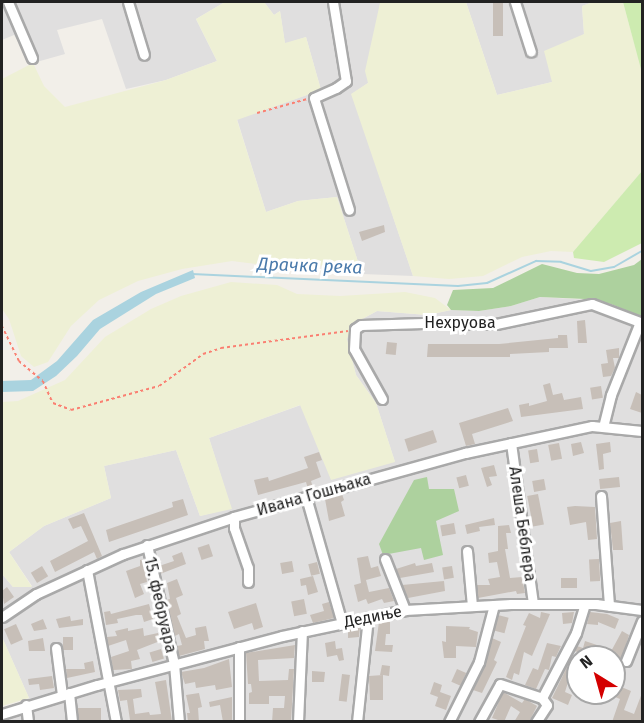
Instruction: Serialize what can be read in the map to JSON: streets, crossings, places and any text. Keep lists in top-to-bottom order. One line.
{"streets":{"street":["Нехруова","Ивана Гошњака","Алеша Беблера","15. фебруара","Дедиње"]},"crossings":[["Нехруова","Ивана Гошњака"],["Ивана Гошњака","Алеша Беблера"],["Ивана Гошњака","15. фебруара"],["Алеша Беблера","Дедиње"],["15. фебруара","Дедиње"]],"water":["Драчка река"],"north":"top left"}
